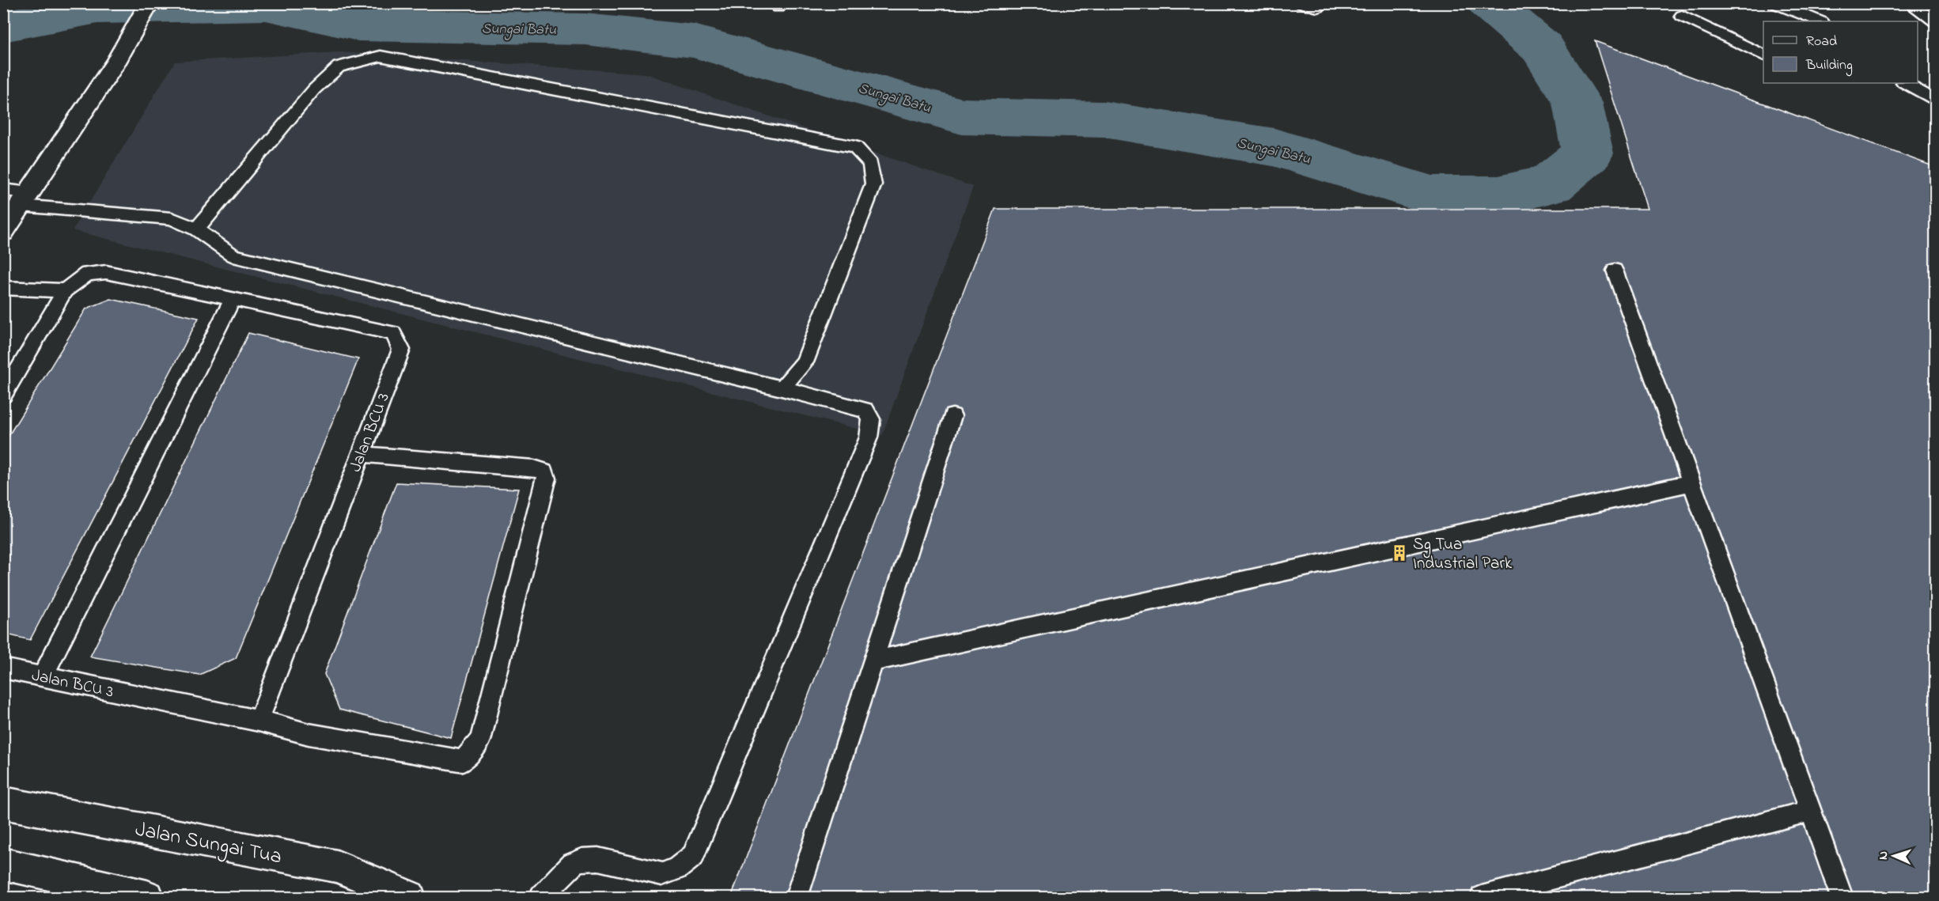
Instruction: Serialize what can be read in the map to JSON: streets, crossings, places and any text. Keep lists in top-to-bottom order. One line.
{"streets":{"main road":["Jalan Sungai Tua"],"lane":["Jalan BCU 3"]},"water":["Sungai Batu"],"places":{"building":["Sg Tua Industrial Park"]},"legend":["Road","Building"],"north":"left"}
